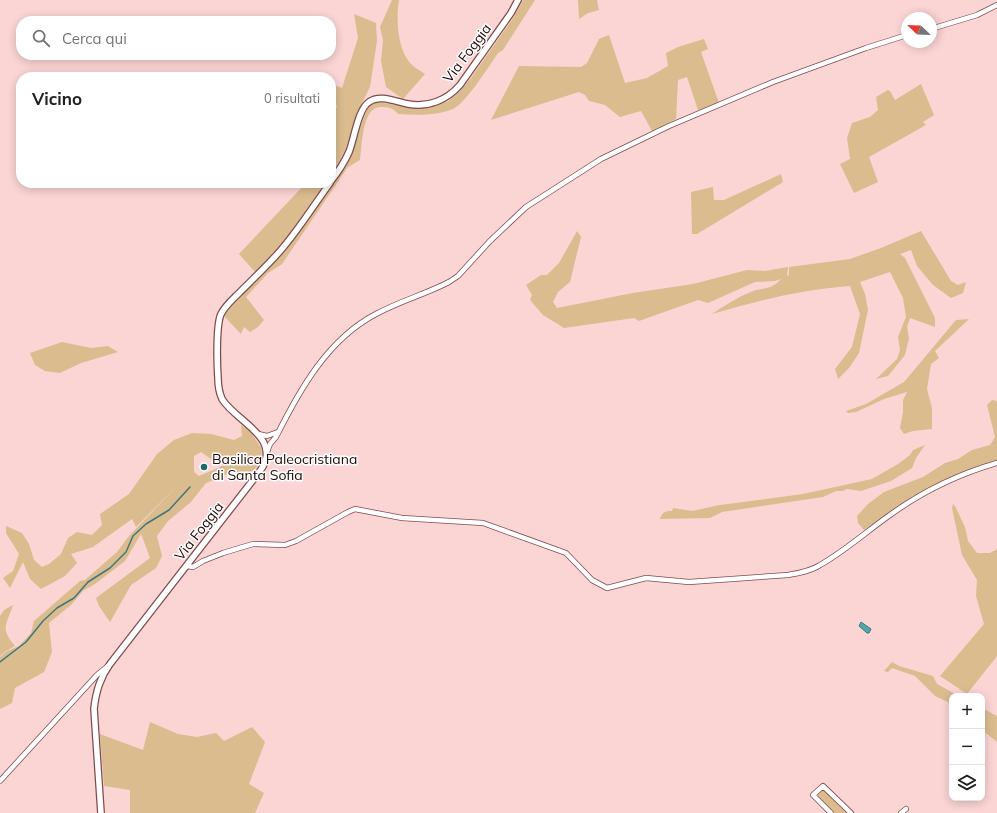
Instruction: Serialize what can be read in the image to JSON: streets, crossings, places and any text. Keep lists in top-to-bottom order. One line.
{"streets":{"main road":["Via Foggia"]},"places":["Basilica Paleocristiana di Santa Sofia"],"north":"top left","page":{"search":"Cerca qui","heading":["Vicino","0 risultati"],"map_buttons":["+","−"]}}
